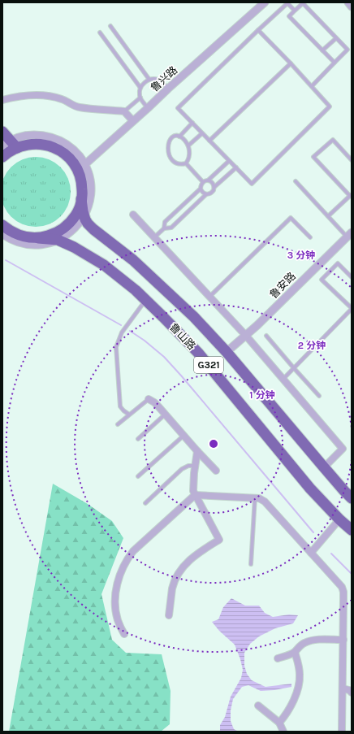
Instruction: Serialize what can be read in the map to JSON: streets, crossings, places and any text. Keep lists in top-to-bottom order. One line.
{"streets":{"highway":["鲁山路","G321"],"street":["鲁兴路","鲁安路"]},"crossings":[["鲁安路","鲁山路"]],"rings":["3 分钟","2 分钟","1 分钟"]}
